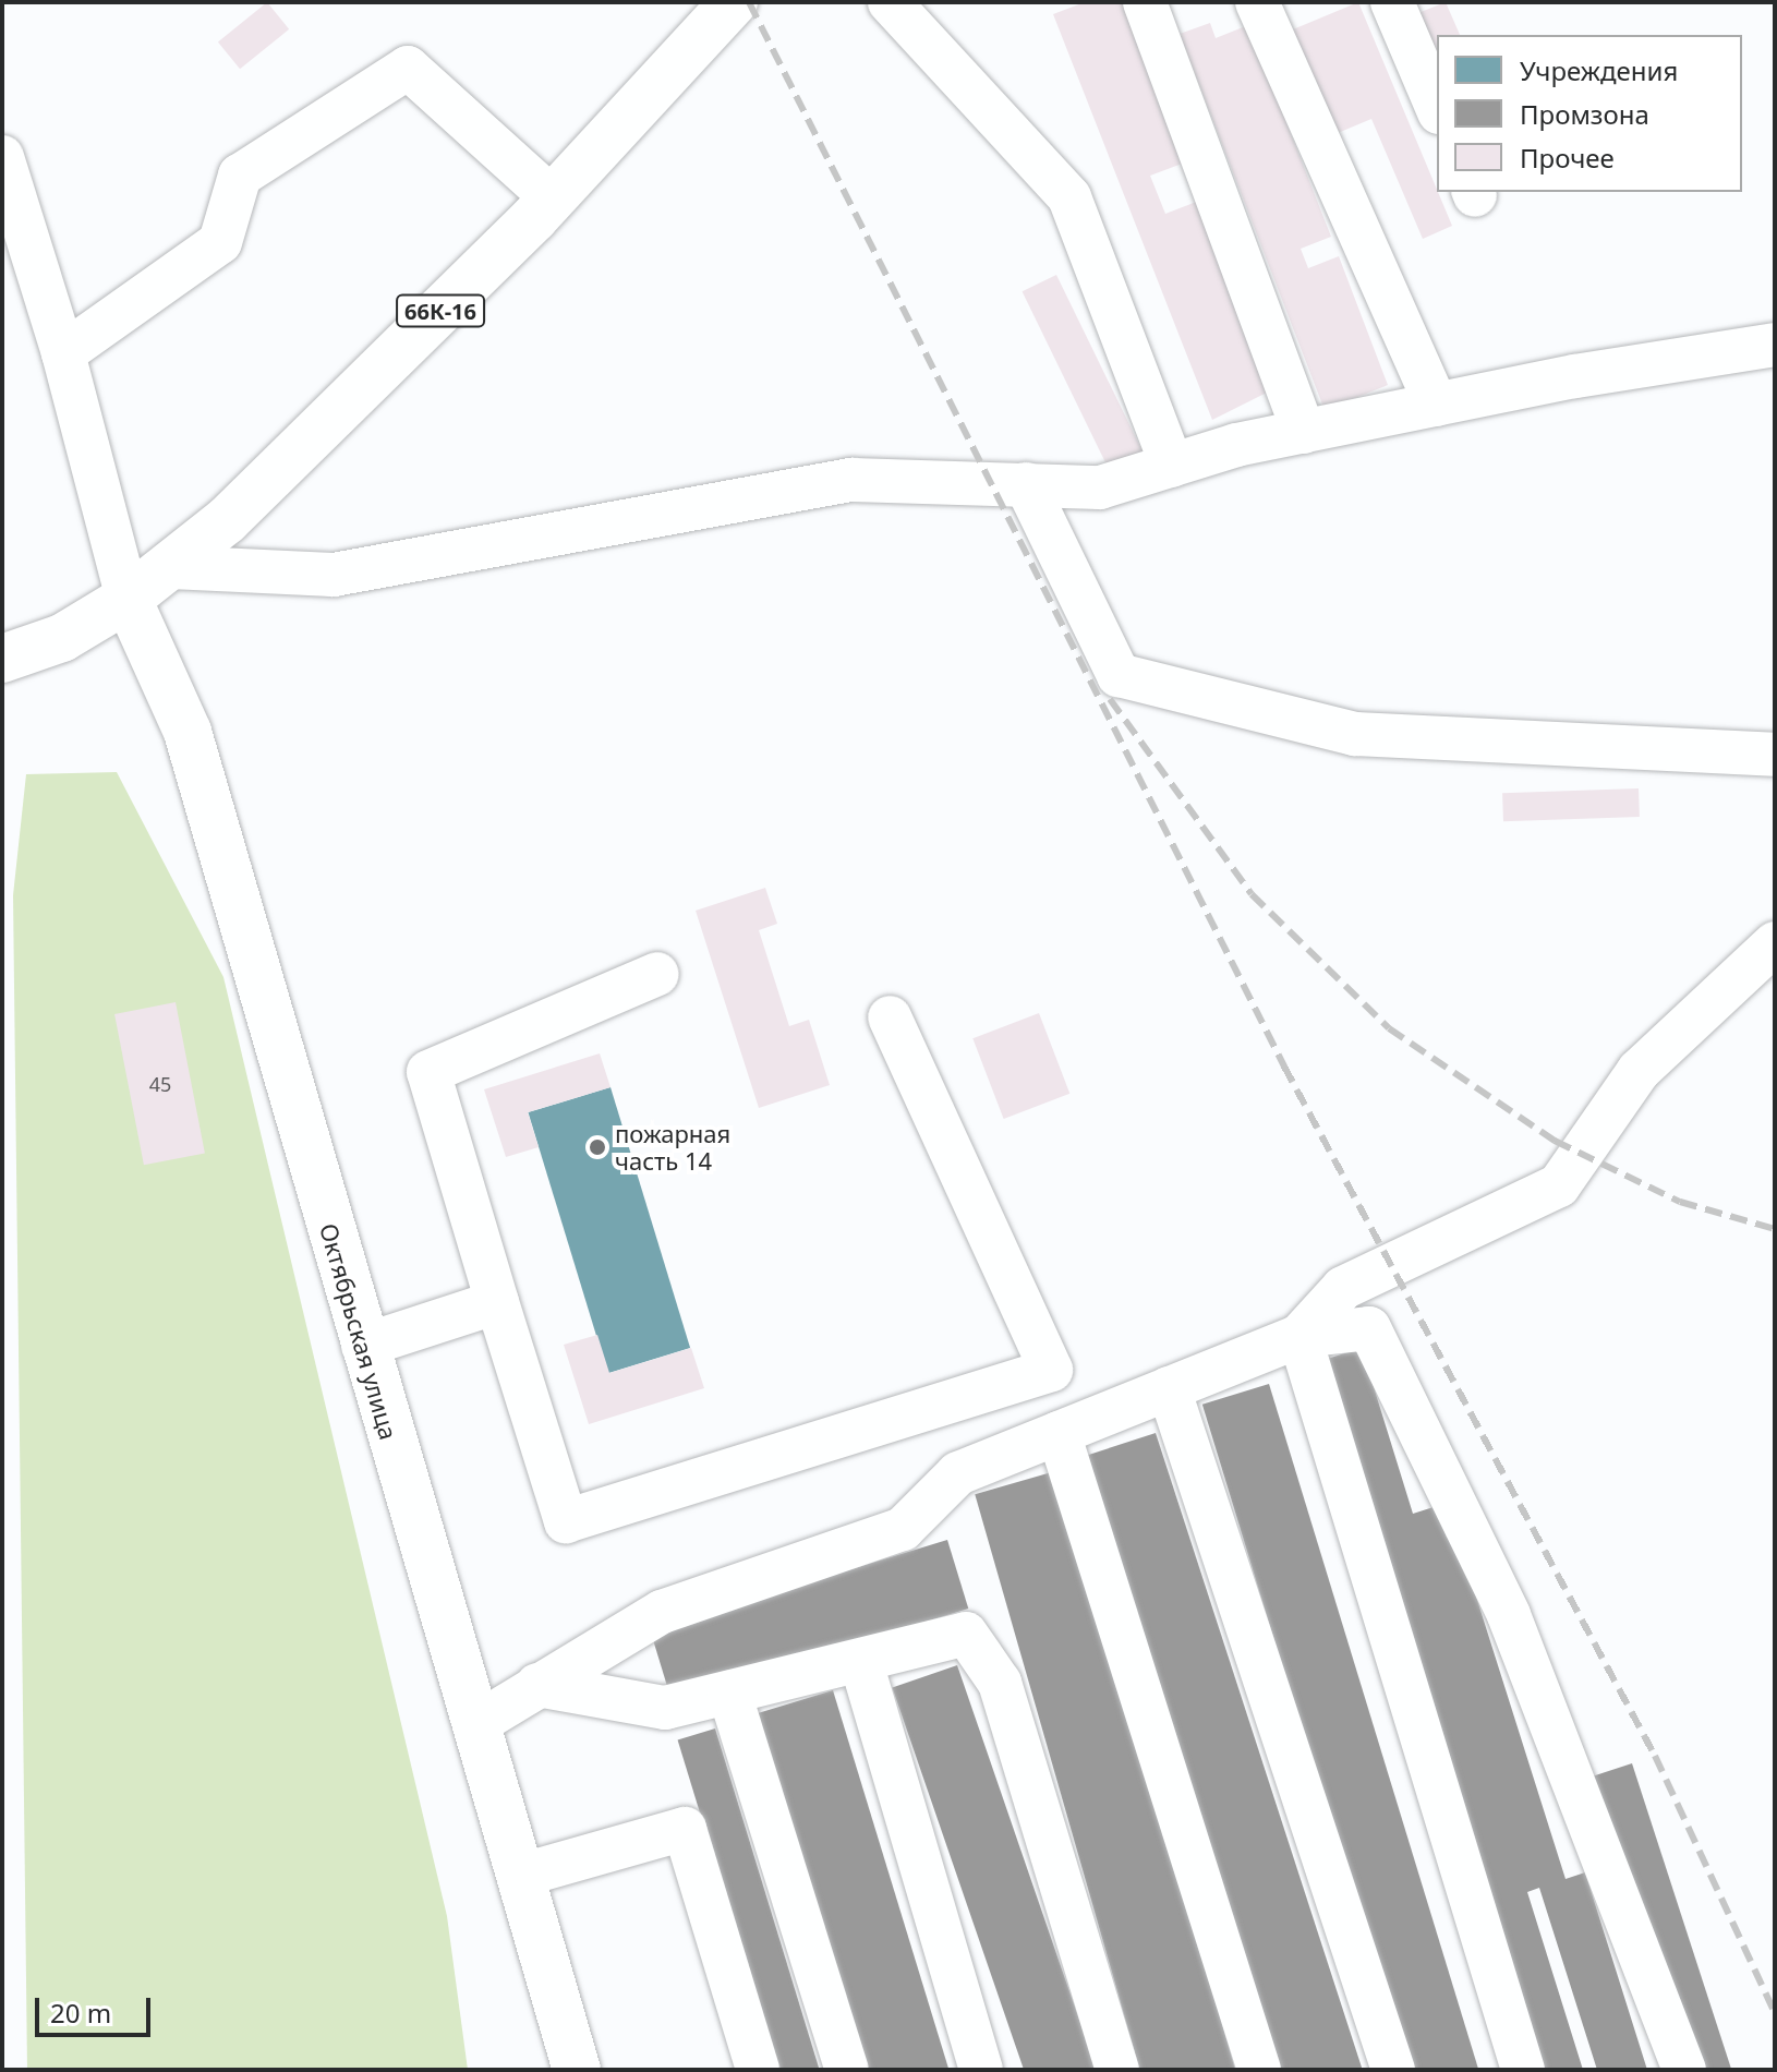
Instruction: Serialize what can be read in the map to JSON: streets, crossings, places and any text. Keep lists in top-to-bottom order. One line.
{"streets":{"main road":["66К-16","Октябрьская улица"]},"crossings":[["66К-16","Октябрьская улица"]],"places":["пожарная часть 14"],"house_numbers":["45"],"legend":["Учреждения","Промзона","Прочее"],"scale_bar":"20 m"}
